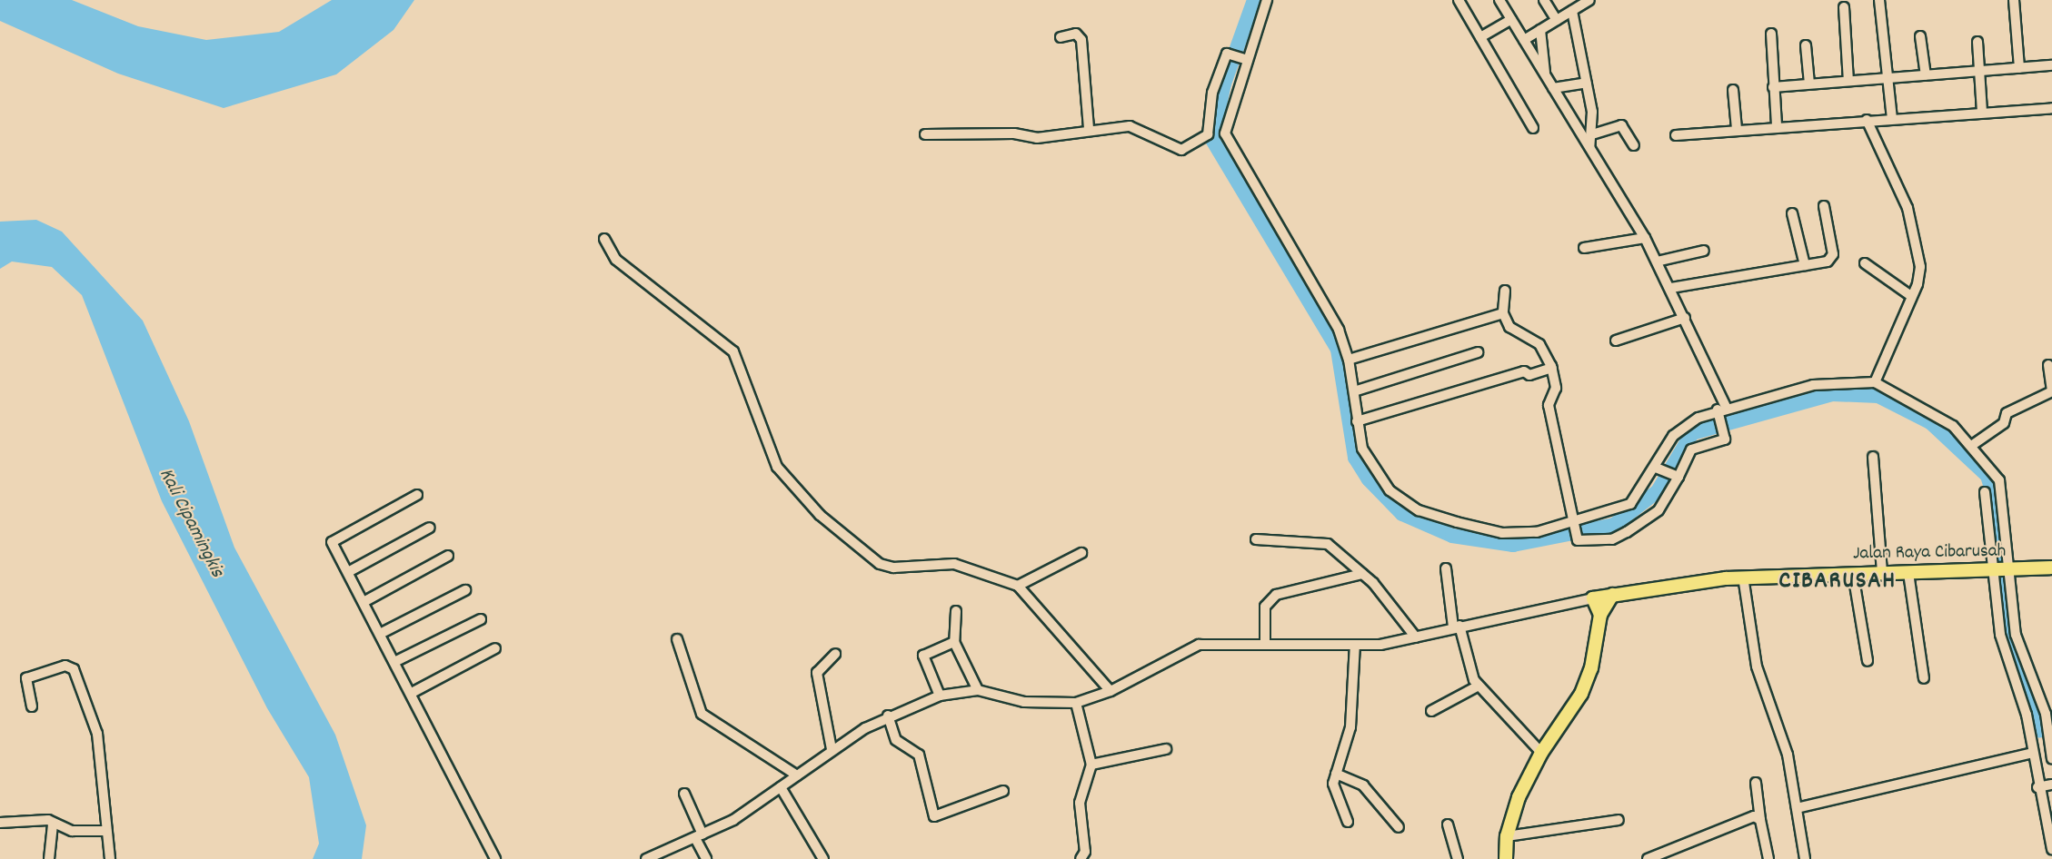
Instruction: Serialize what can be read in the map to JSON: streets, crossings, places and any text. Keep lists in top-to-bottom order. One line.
{"streets":{"main road":["Jalan Raya Cibarusah"]},"districts":["CIBARUSAH"],"water":["Kali Cipamingkis"]}
